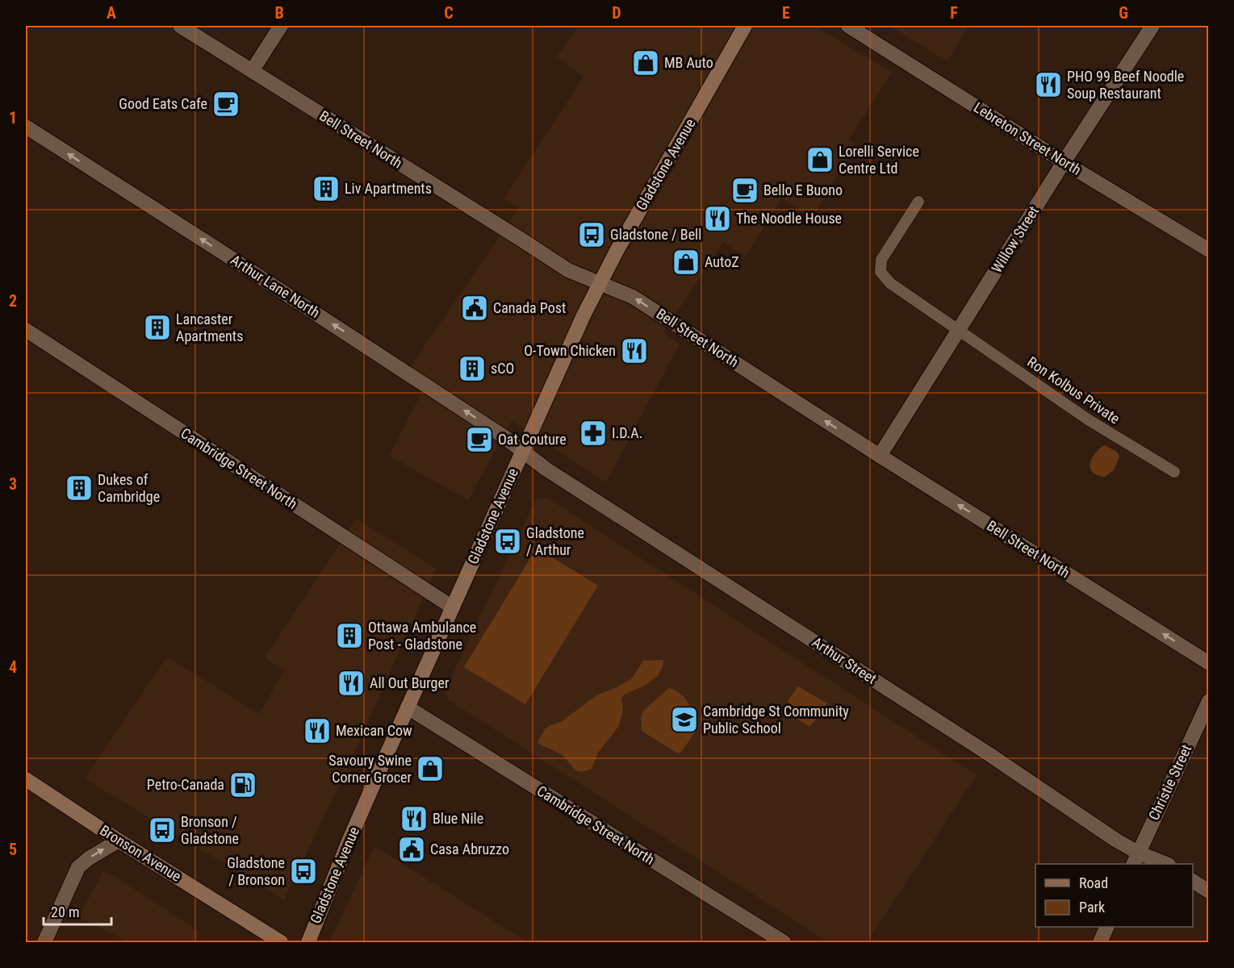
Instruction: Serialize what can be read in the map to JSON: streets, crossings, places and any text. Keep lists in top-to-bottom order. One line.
{"streets":{"main road":["Gladstone Avenue","Bronson Avenue"],"street":["Lebreton Street North","Bell Street North","Willow Street","Arthur Lane North","Cambridge Street North","Arthur Street","Christie Street"],"lane":["Ron Kolbus Private"]},"crossings":[["Lebreton Street North","Willow Street"],["Bell Street North","Gladstone Avenue"],["Bell Street North","Willow Street"],["Gladstone Avenue","Arthur Lane North"],["Gladstone Avenue","Cambridge Street North"],["Gladstone Avenue","Arthur Street"],["Willow Street","Ron Kolbus Private"],["Arthur Lane North","Arthur Street"],["Arthur Street","Christie Street"]],"one_way":["Bell Street North","Arthur Lane North"],"places":{"shop":["MB Auto","Lorelli Service Centre Ltd","AutoZ","Savoury Swine Corner Grocer"],"restaurant":["PHO 99 Beef Noodle Soup Restaurant","The Noodle House","O-Town Chicken","All Out Burger","Mexican Cow","Blue Nile"],"cafe":["Good Eats Cafe","Bello E Buono","Oat Couture"],"building":["Liv Apartments","Lancaster Apartments","sCO","Dukes of Cambridge","Ottawa Ambulance Post - Gladstone"],"bus stop":["Gladstone / Bell","Gladstone / Arthur","Bronson / Gladstone","Gladstone / Bronson"],"public building":["Canada Post","Casa Abruzzo"],"pharmacy":["I.D.A."],"school or university":["Cambridge St Community Public School"],"fuel station":["Petro-Canada"]},"legend":["Road","Park"],"scale_bar":"20 m","grid":{"columns":["A","B","C","D","E","F","G"],"rows":["1","2","3","4","5"]}}
